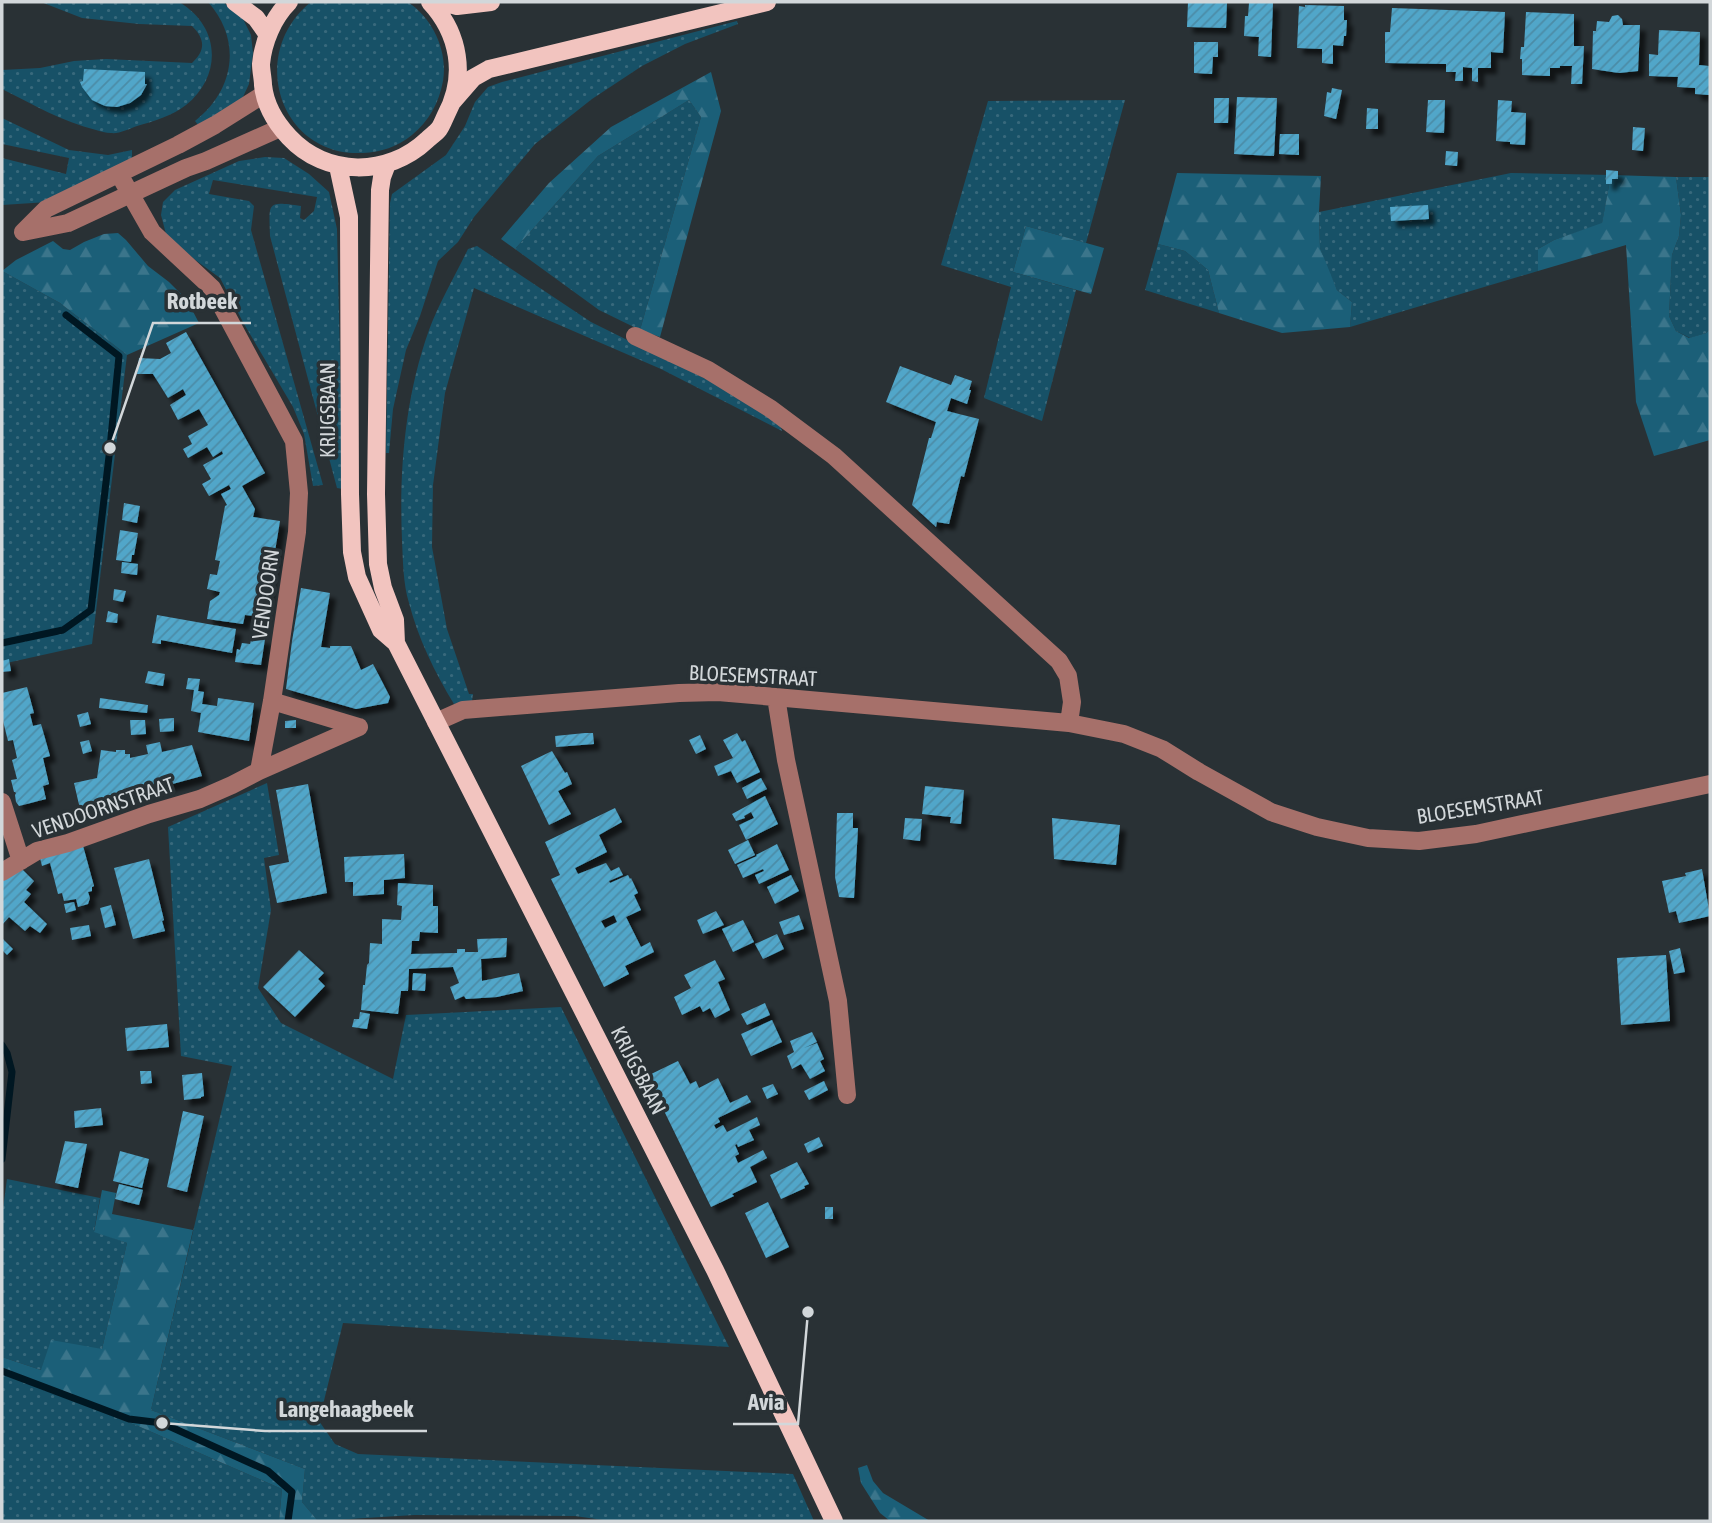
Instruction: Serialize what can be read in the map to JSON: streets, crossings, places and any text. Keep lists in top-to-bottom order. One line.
{"streets":{"main road":["KRIJGSBAAN"],"street":["VENDOORN","BLOESEMSTRAAT","VENDOORNSTRAAT"]},"crossings":[["KRIJGSBAAN","VENDOORN"],["KRIJGSBAAN","BLOESEMSTRAAT"],["VENDOORN","VENDOORNSTRAAT"]],"places":["Rotbeek","Avia","Langehaagbeek"]}
